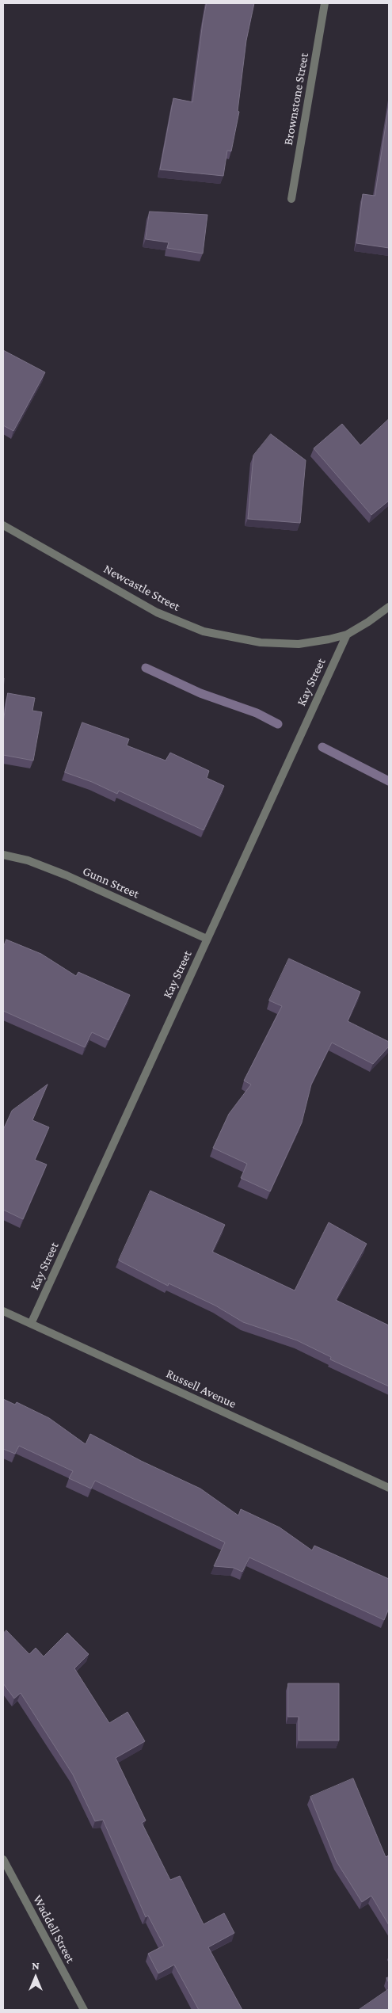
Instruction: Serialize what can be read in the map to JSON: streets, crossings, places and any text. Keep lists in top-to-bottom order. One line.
{"streets":{"street":["Brownstone Street","Newcastle Street","Kay Street","Gunn Street","Russell Avenue","Waddell Street"]},"crossings":[["Newcastle Street","Kay Street"],["Kay Street","Gunn Street"],["Kay Street","Russell Avenue"]],"north":"top"}
